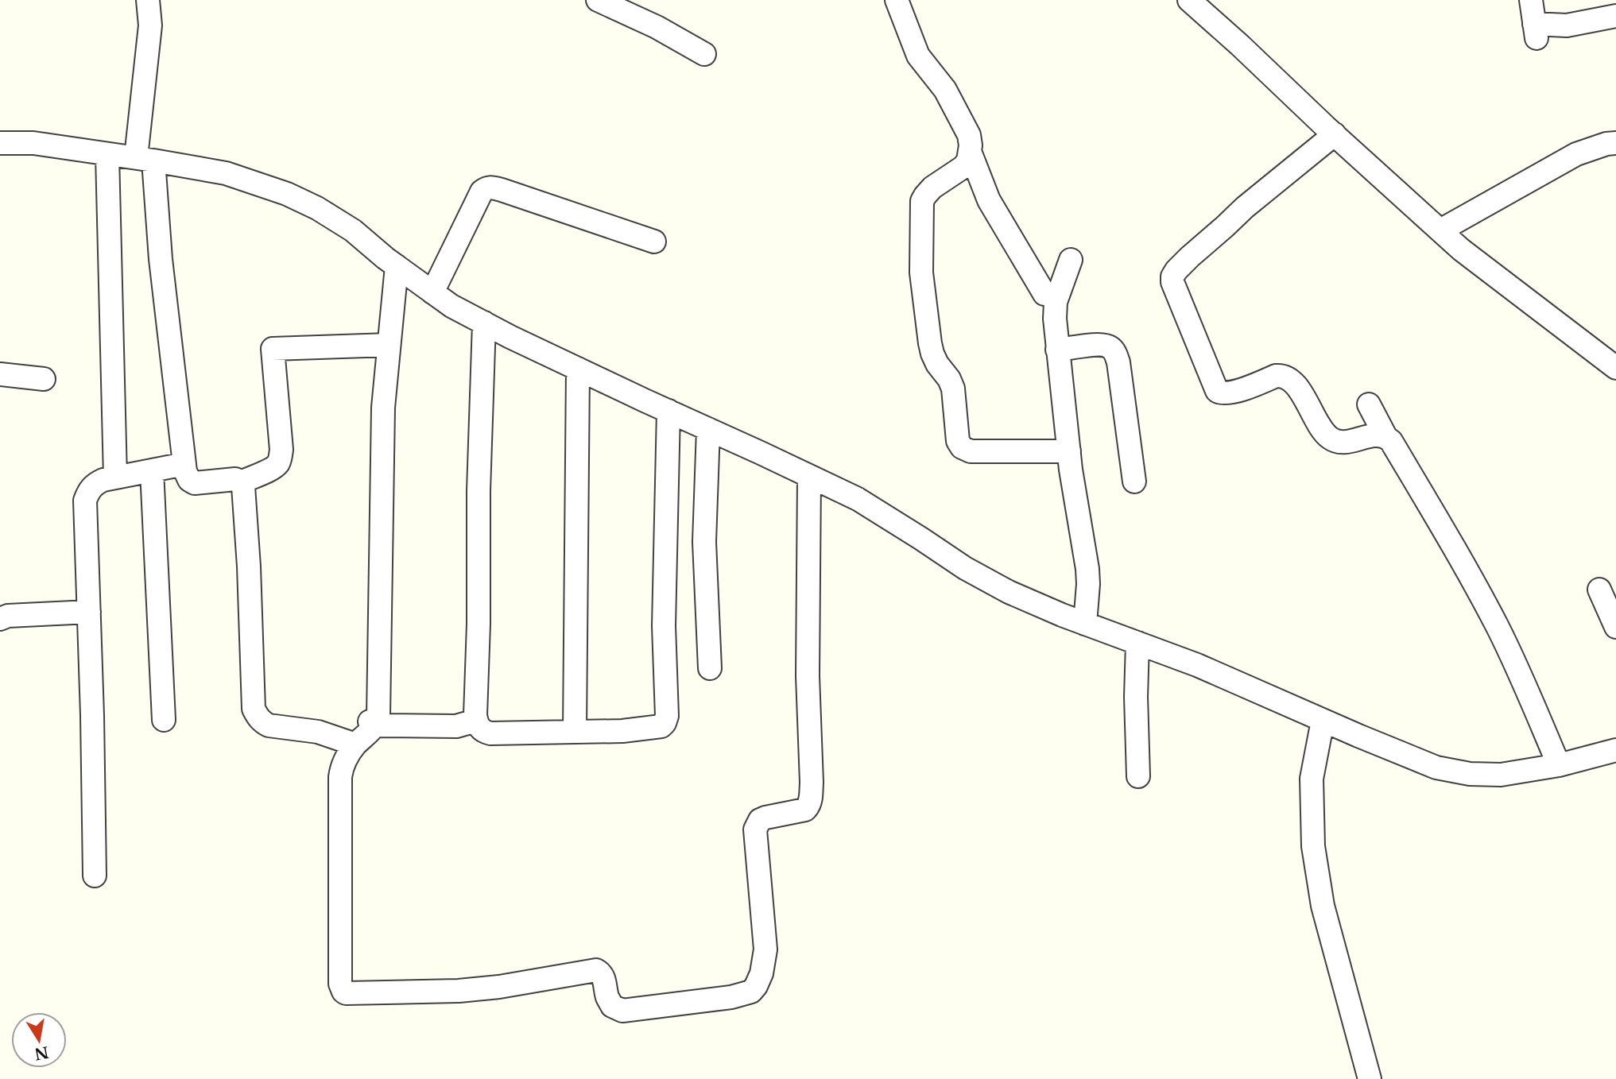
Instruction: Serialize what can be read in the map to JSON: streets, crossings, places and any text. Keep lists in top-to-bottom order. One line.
{"north":"bottom"}
